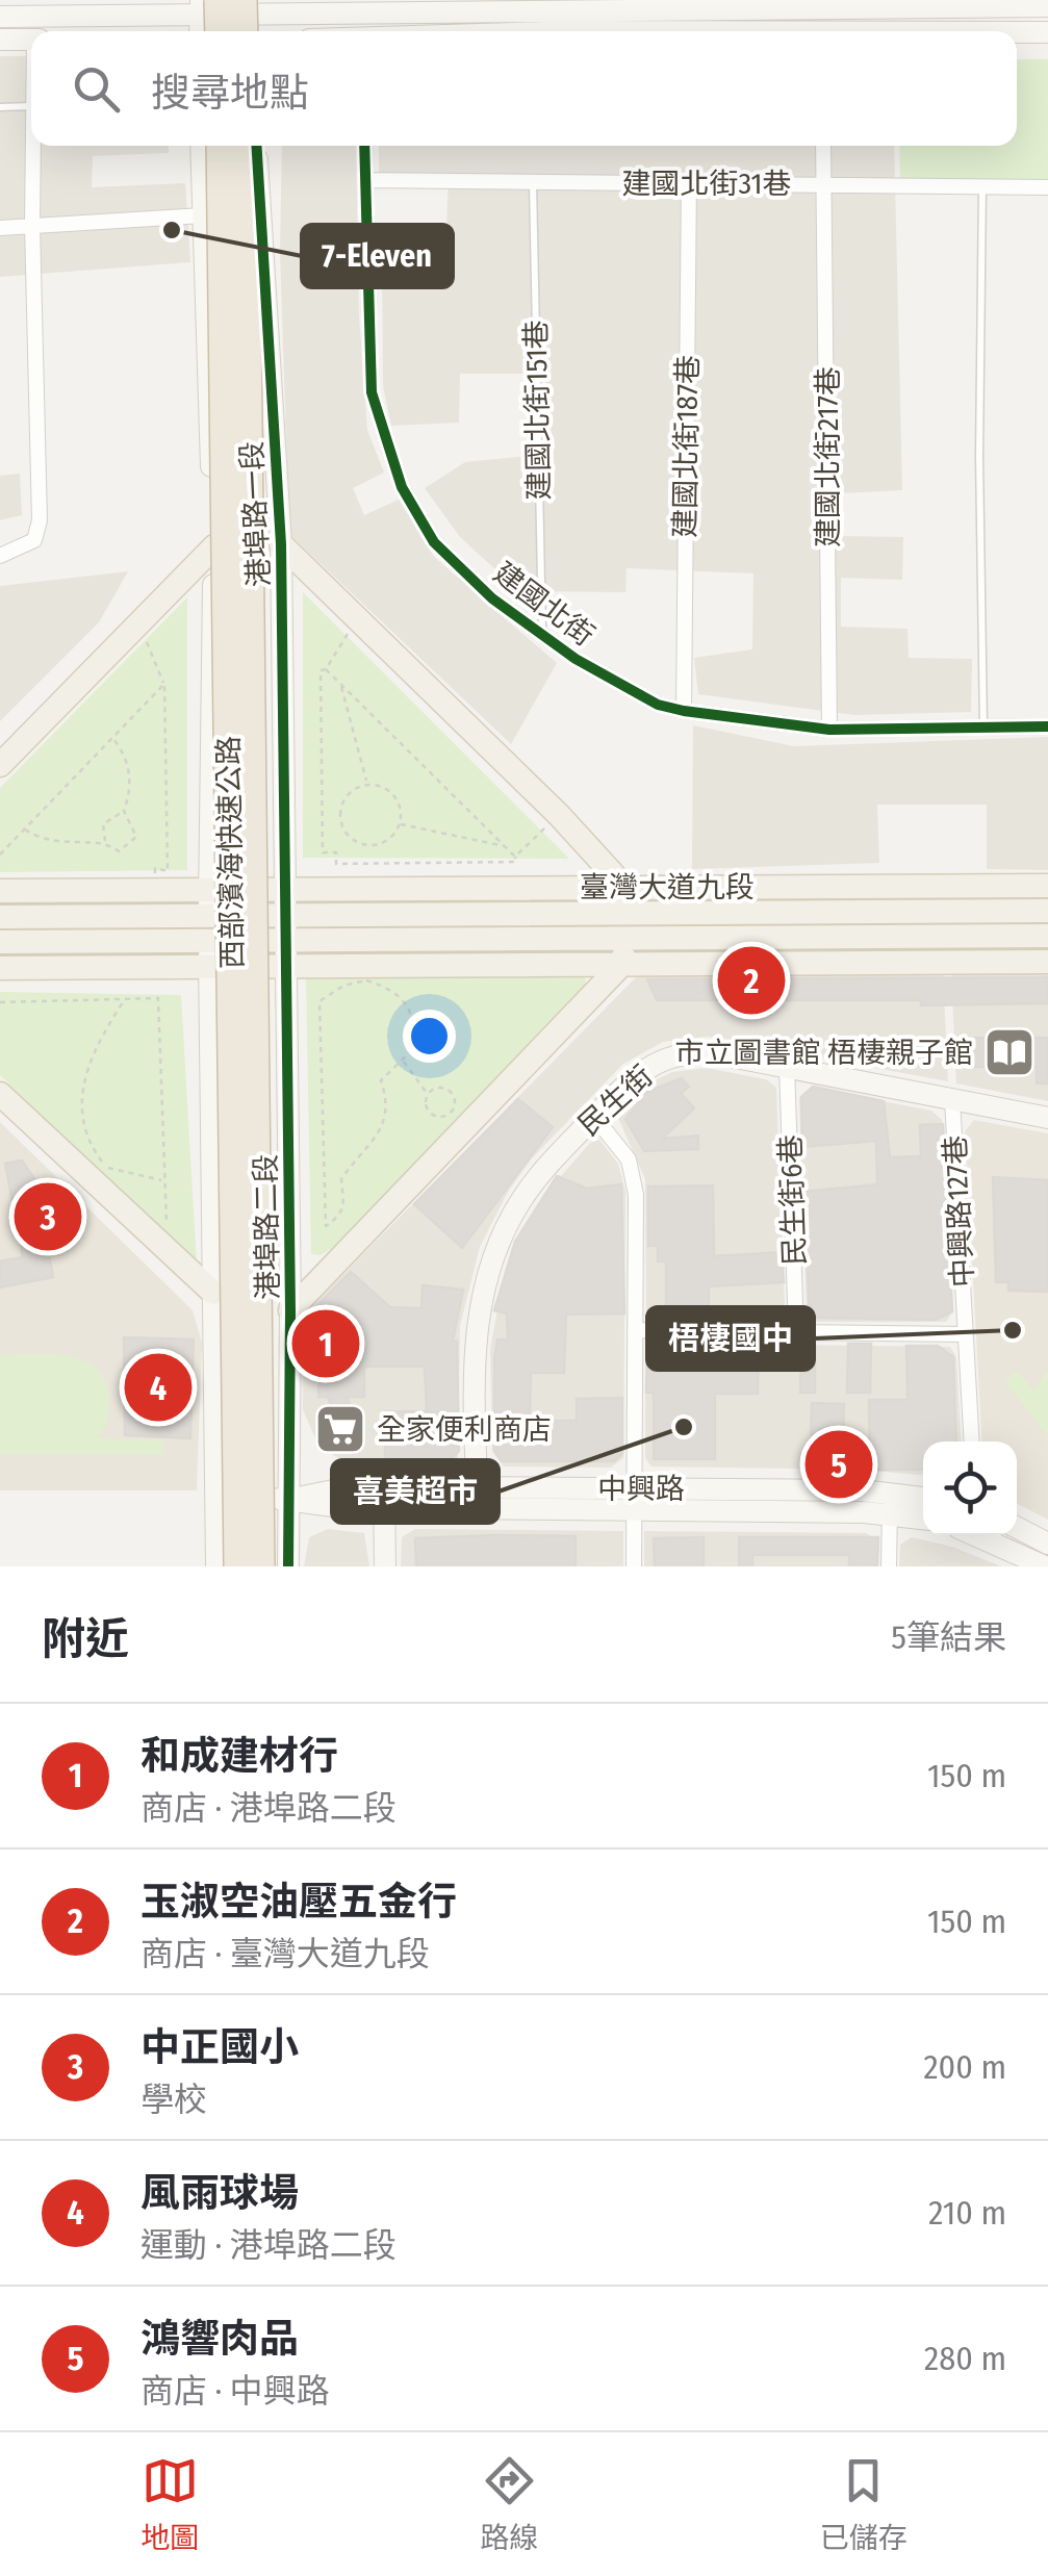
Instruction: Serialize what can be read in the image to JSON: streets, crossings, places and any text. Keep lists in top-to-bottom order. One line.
{"streets":{"highway":["西部濱海快速公路"],"main road":["臺灣大道九段"],"street":["建國北街31巷","建國北街187巷","建國北街217巷","港埠路一段","建國北街","民生街","民生街6巷","中興路127巷","港埠路二段","中興路"],"lane":["建國北街151巷"]},"crossings":[["建國北街31巷","建國北街151巷"],["建國北街31巷","建國北街187巷"],["建國北街31巷","建國北街217巷"],["建國北街31巷","建國北街"],["建國北街151巷","建國北街"],["建國北街187巷","建國北街"],["建國北街217巷","建國北街"],["港埠路一段","臺灣大道九段"],["港埠路一段","港埠路二段"],["臺灣大道九段","港埠路二段"],["民生街","民生街6巷"],["民生街","中興路127巷"],["民生街","中興路"],["港埠路二段","中興路"]],"places":{"other":["7-Eleven","梧棲國中","喜美超市"],"library":["市立圖書館 梧棲親子館"],"supermarket":["全家便利商店"]},"page":{"search":"搜尋地點","pins":["2","3","1","4","5"],"heading":["附近","5筆結果"],"list":[{"mark":"1","name":"和成建材行","note":"商店 · 港埠路二段","value":"150 m"},{"mark":"2","name":"玉淑空油壓五金行","note":"商店 · 臺灣大道九段","value":"150 m"},{"mark":"3","name":"中正國小","note":"學校","value":"200 m"},{"mark":"4","name":"風雨球場","note":"運動 · 港埠路二段","value":"210 m"},{"mark":"5","name":"鴻響肉品","note":"商店 · 中興路","value":"280 m"}],"nav":["地圖","路線","已儲存"]}}
